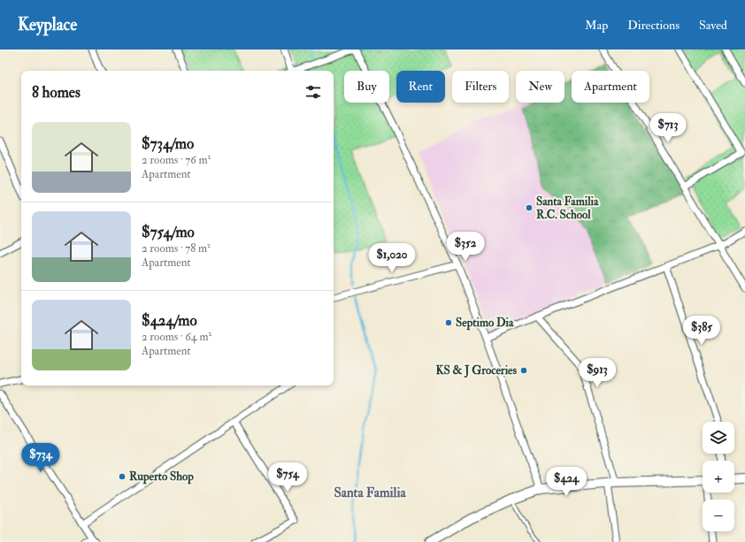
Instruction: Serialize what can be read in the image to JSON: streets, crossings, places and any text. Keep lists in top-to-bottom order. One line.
{"districts":["Santa Familia"],"places":["Santa Familia R.C. School","Septimo Dia","KS & J Groceries","Ruperto Shop"],"page":{"header":"Keyplace","nav":["Map","Directions","Saved"],"chip":["Buy","Rent","Filters","New","Apartment"],"heading":"8 homes","price":["$713","$352","$1,020","$385","$913","$734","$754","$424"],"list":[{"name":"$734/mo","note":"2 rooms · 76 m² · Apartment"},{"name":"$754/mo","note":"2 rooms · 78 m² · Apartment"},{"name":"$424/mo","note":"2 rooms · 64 m² · Apartment"}],"map_buttons":["+","−"]}}
